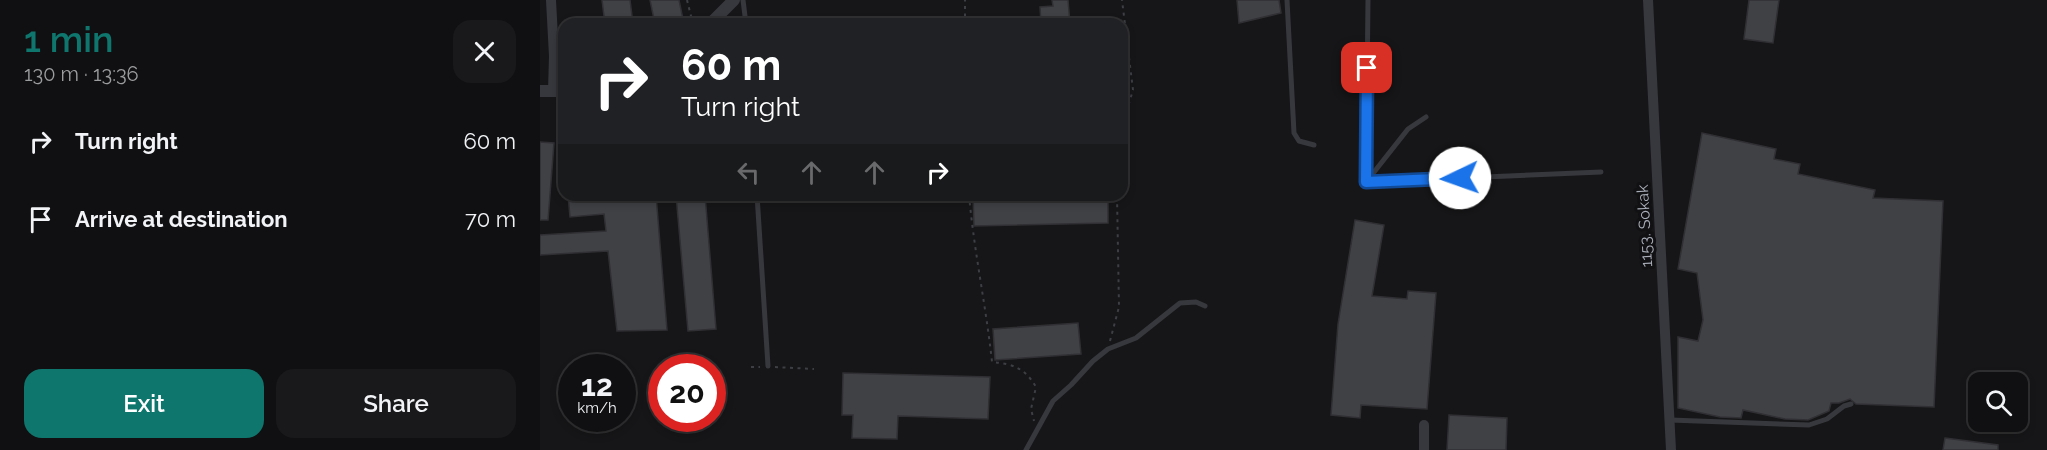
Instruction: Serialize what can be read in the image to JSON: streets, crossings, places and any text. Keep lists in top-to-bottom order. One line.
{"streets":{"street":["1153. Sokak"]},"page":{"heading":["1 min","130 m · 13:36"],"turn":["60 m","Turn right"],"list":[{"name":"Turn right","value":"60 m"},{"name":"Arrive at destination","value":"70 m"}],"speed":"12 km/h","limit":"20","buttons":["Exit","Share"]}}
